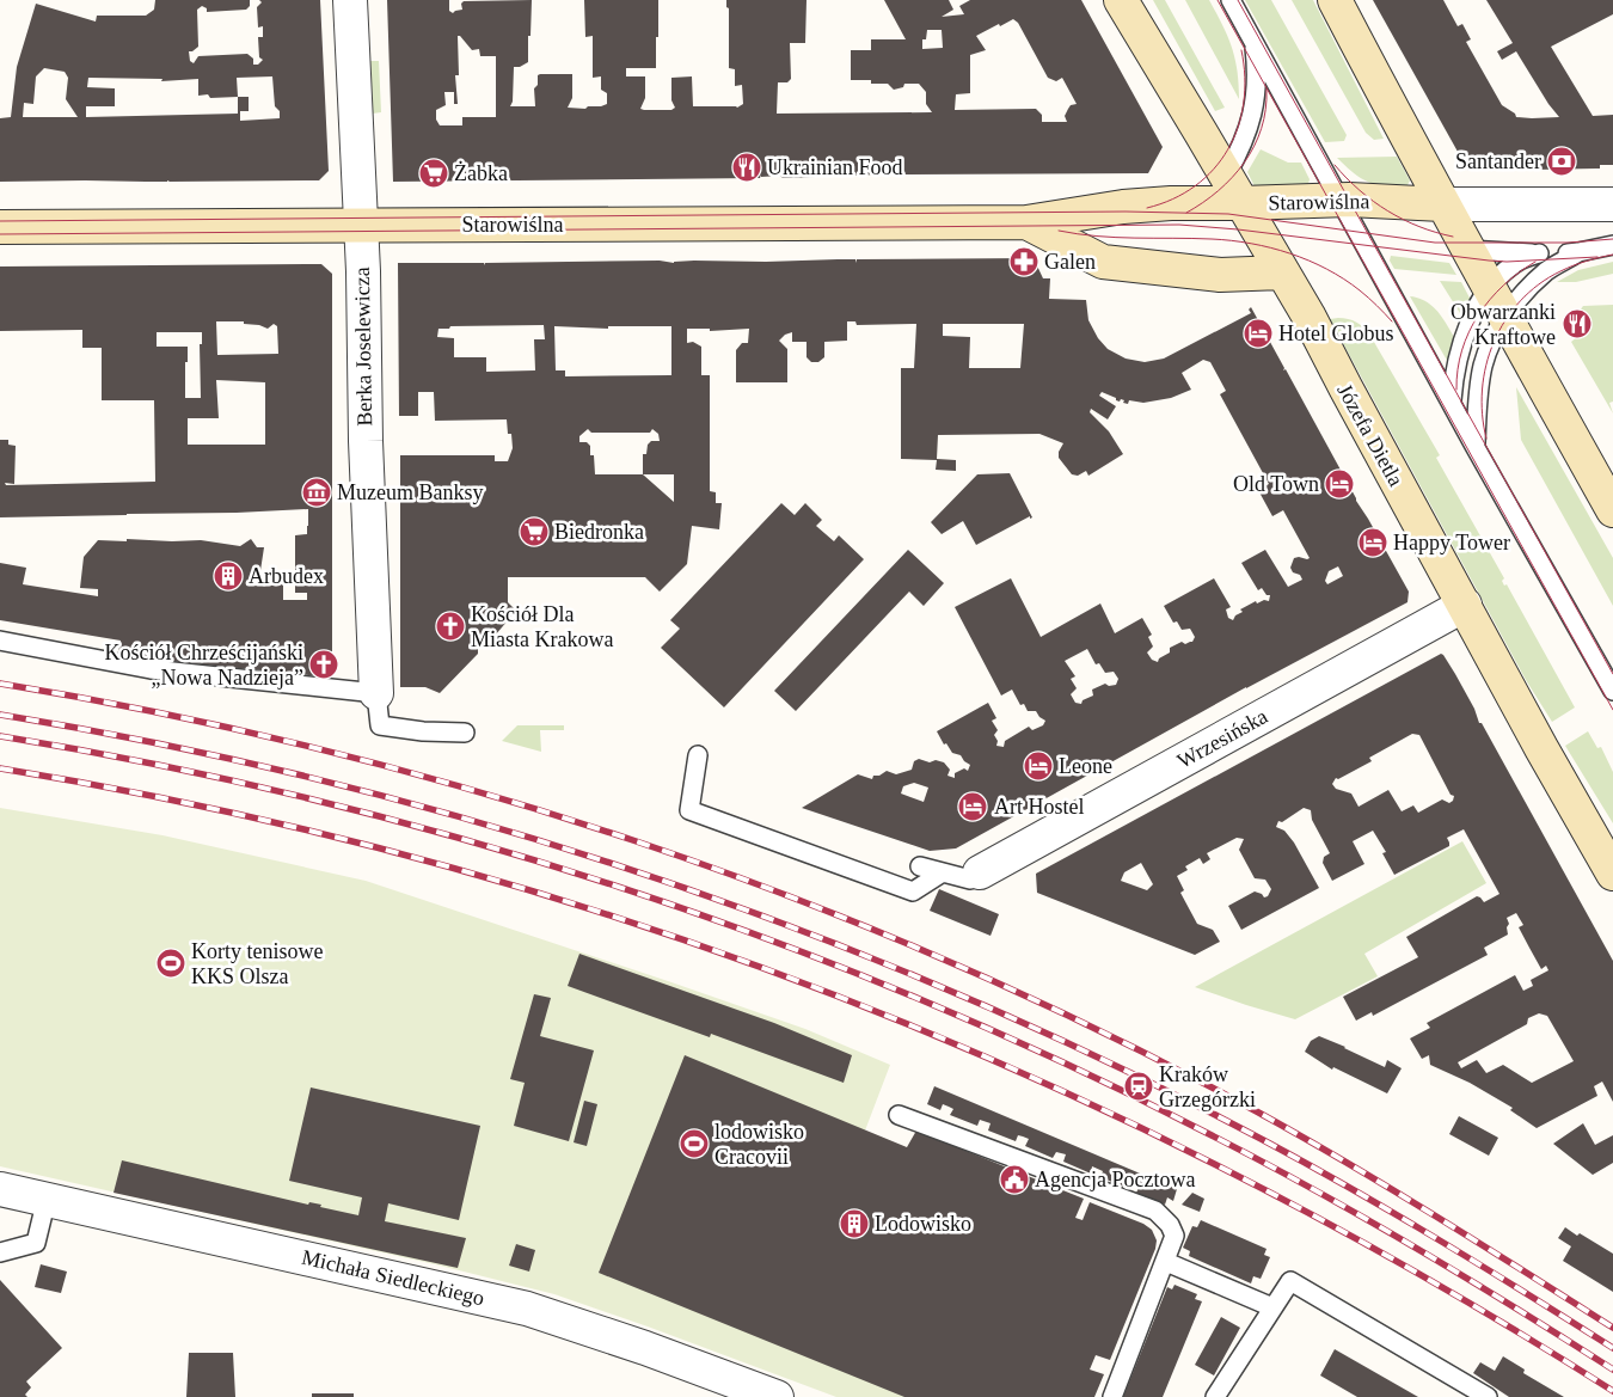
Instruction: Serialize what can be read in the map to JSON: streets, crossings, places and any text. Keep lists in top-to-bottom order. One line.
{"streets":{"street":["Starowiślna","Berka Joselewicza","Józefa Dietla","Wrzesińska","Michała Siedleckiego"]},"crossings":[["Starowiślna","Berka Joselewicza"],["Starowiślna","Józefa Dietla"],["Józefa Dietla","Wrzesińska"]],"places":{"bank":["Santander"],"restaurant":["Ukrainian Food","Obwarzanki Kraftowe"],"supermarket":["Żabka","Biedronka"],"pharmacy":["Galen"],"hotel":["Hotel Globus","Old Town","Happy Tower","Leone","Art Hostel"],"museum":["Muzeum Banksy"],"building":["Arbudex","Lodowisko"],"church":["Kościół Dla Miasta Krakowa","Kościół Chrześcijański „Nowa Nadzieja”"],"sports":["Korty tenisowe KKS Olsza","lodowisko Cracovii"],"station":["Kraków Grzegórzki"],"public building":["Agencja Pocztowa"]}}
